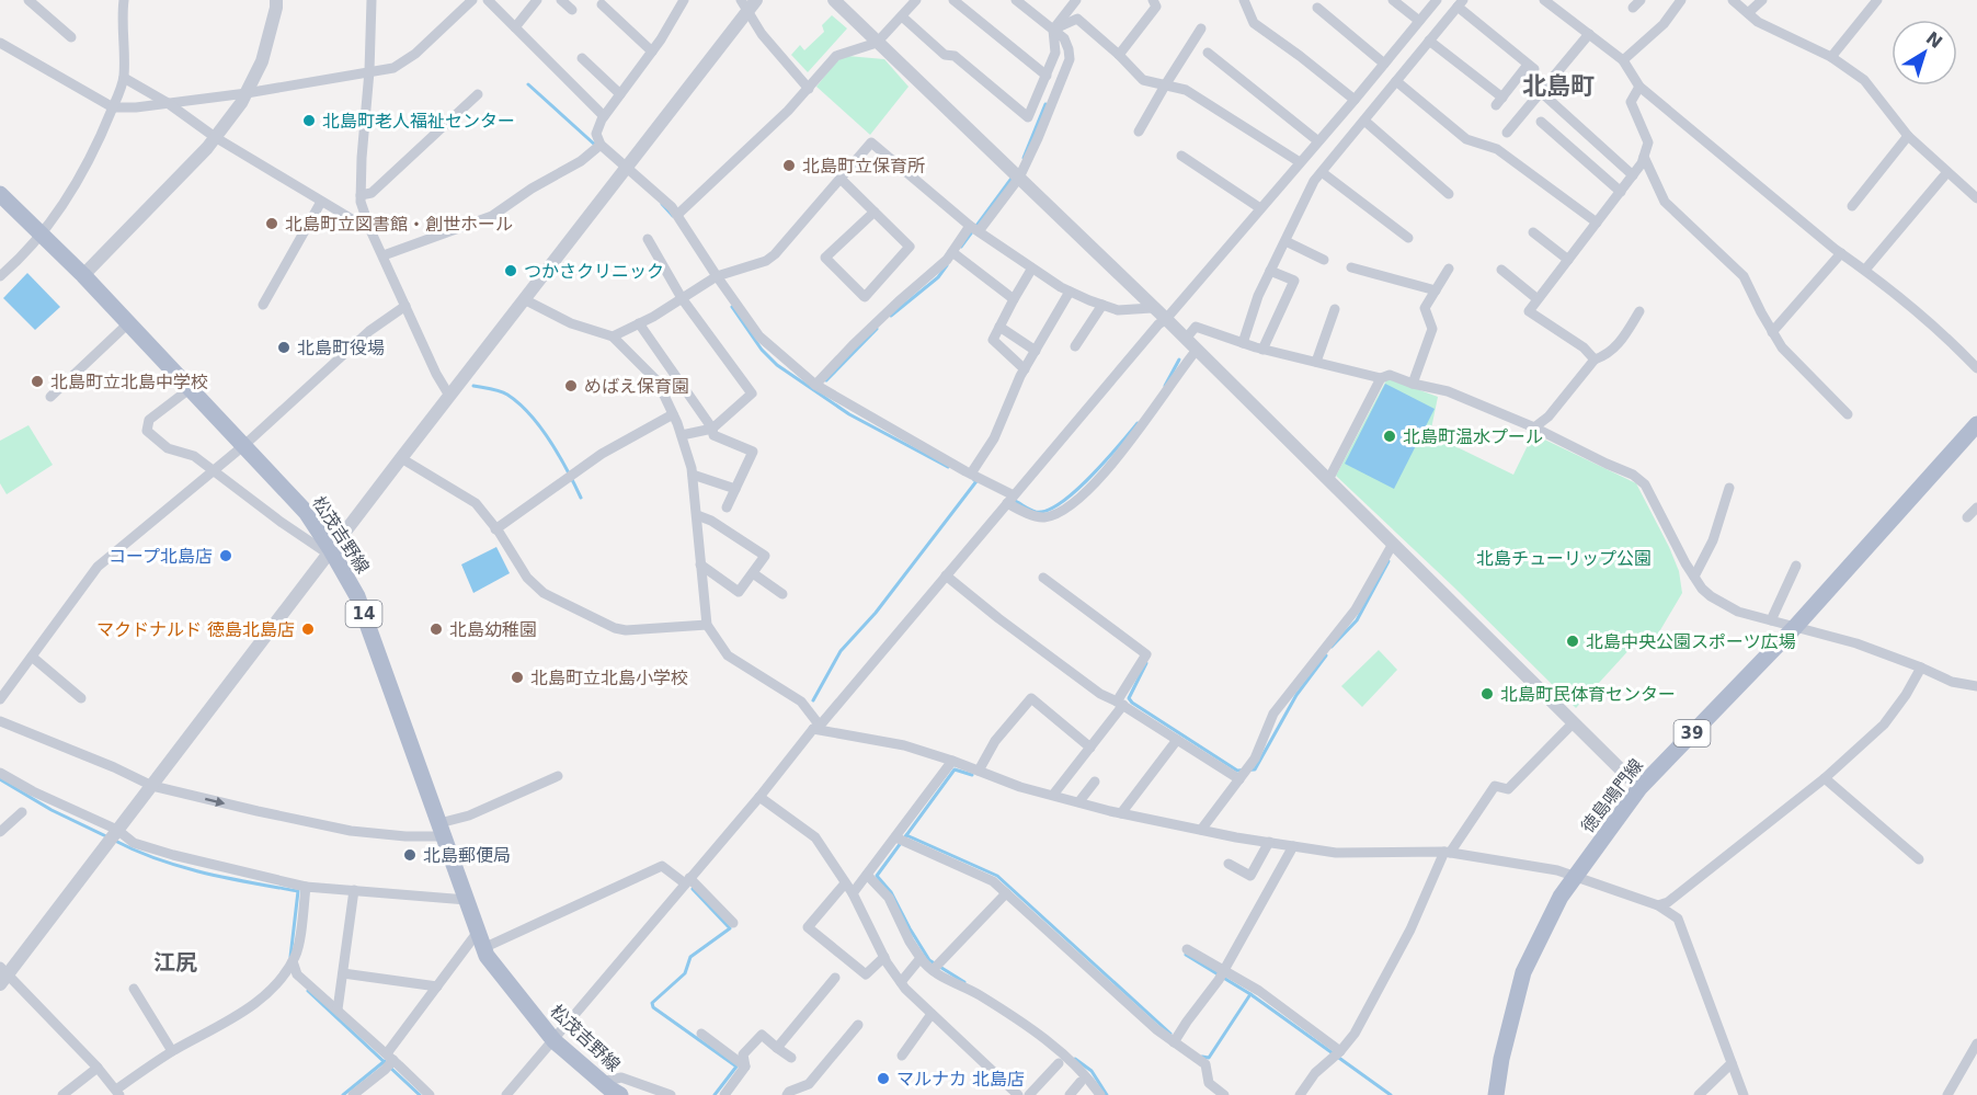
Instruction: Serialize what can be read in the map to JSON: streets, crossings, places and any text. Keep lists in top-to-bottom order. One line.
{"streets":{"main road":["松茂吉野線","14","39","徳島鳴門線"]},"districts":["北島町","江尻"],"parks":["北島チューリップ公園"],"places":["北島町老人福祉センター","北島町立保育所","北島町立図書館・創世ホール","つかさクリニック","北島町役場","北島町立北島中学校","めばえ保育園","北島町温水プール","コープ北島店","マクドナルド 徳島北島店","北島幼稚園","北島中央公園スポーツ広場","北島町立北島小学校","北島町民体育センター","北島郵便局","マルナカ 北島店"],"north":"top right"}
